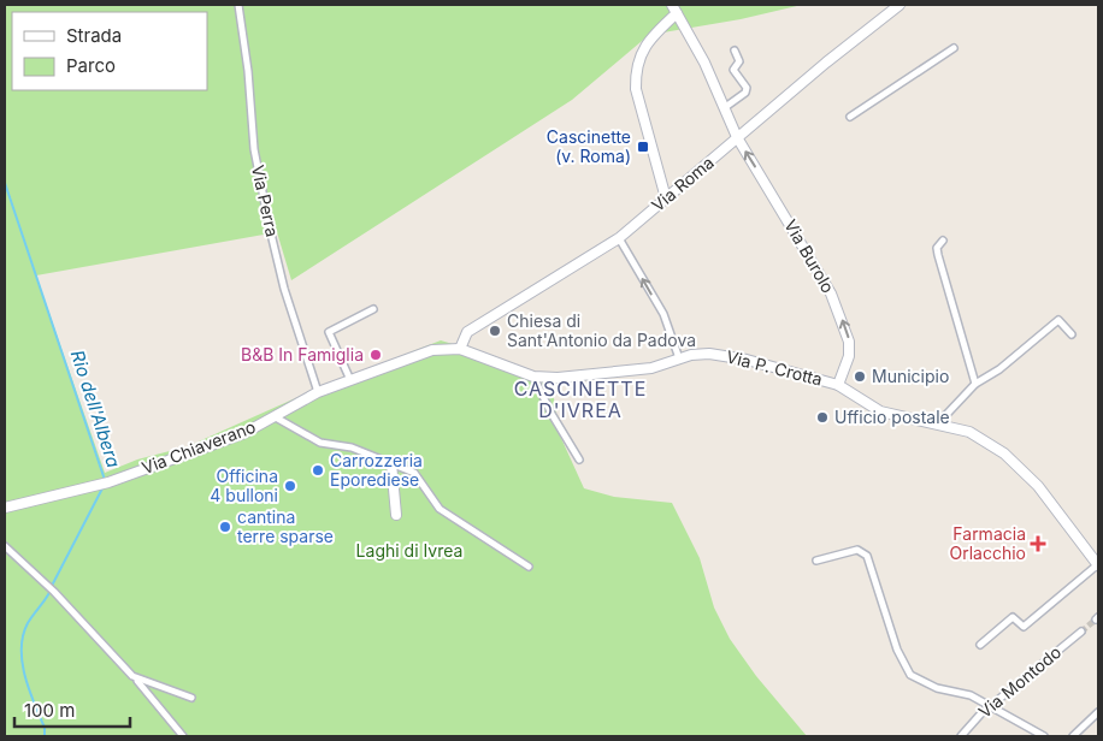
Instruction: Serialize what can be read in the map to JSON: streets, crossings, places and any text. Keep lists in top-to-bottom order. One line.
{"streets":{"street":["Via Roma","Via Perra","Via Burolo","Via P. Crotta","Via Chiaverano","Via Montodo"]},"crossings":[["Via Roma","Via Burolo"],["Via Roma","Via P. Crotta"],["Via Roma","Via Chiaverano"],["Via Perra","Via Chiaverano"],["Via Burolo","Via P. Crotta"],["Via P. Crotta","Via Chiaverano"]],"one_way":["Via Burolo"],"districts":["CASCINETTE D'IVREA"],"water":["Rio dell'Albera"],"parks":["Laghi di Ivrea"],"places":{"transit":["Cascinette (v. Roma)"],"other":["Chiesa di Sant'Antonio da Padova","B&B In Famiglia","Municipio","Ufficio postale","Carrozzeria Eporediese","Officina 4 bulloni","cantina terre sparse"],"health":["Farmacia Orlacchio"]},"legend":["Strada","Parco"],"scale_bar":"100 m"}
